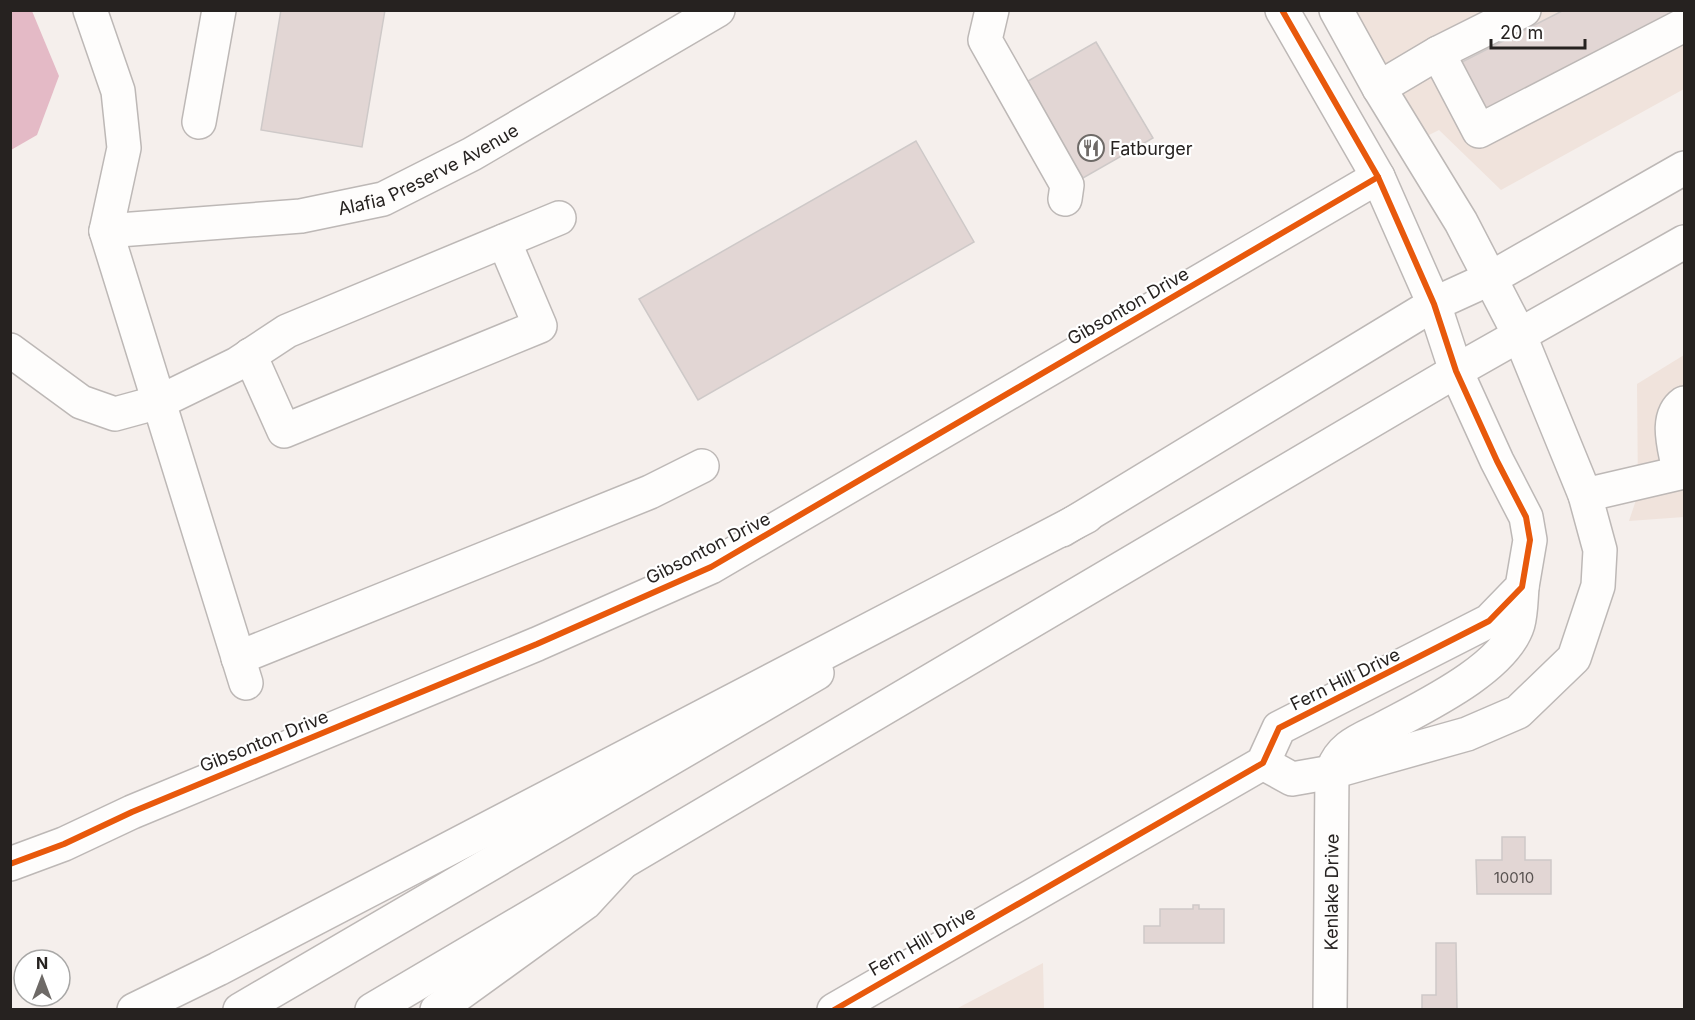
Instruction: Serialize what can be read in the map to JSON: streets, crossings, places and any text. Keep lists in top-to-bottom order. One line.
{"streets":{"main road":["Alafia Preserve Avenue","Gibsonton Drive","Fern Hill Drive","Kenlake Drive"]},"places":{"restaurant":["Fatburger"]},"house_numbers":["10010"],"scale_bar":"20 m","north":"top"}
